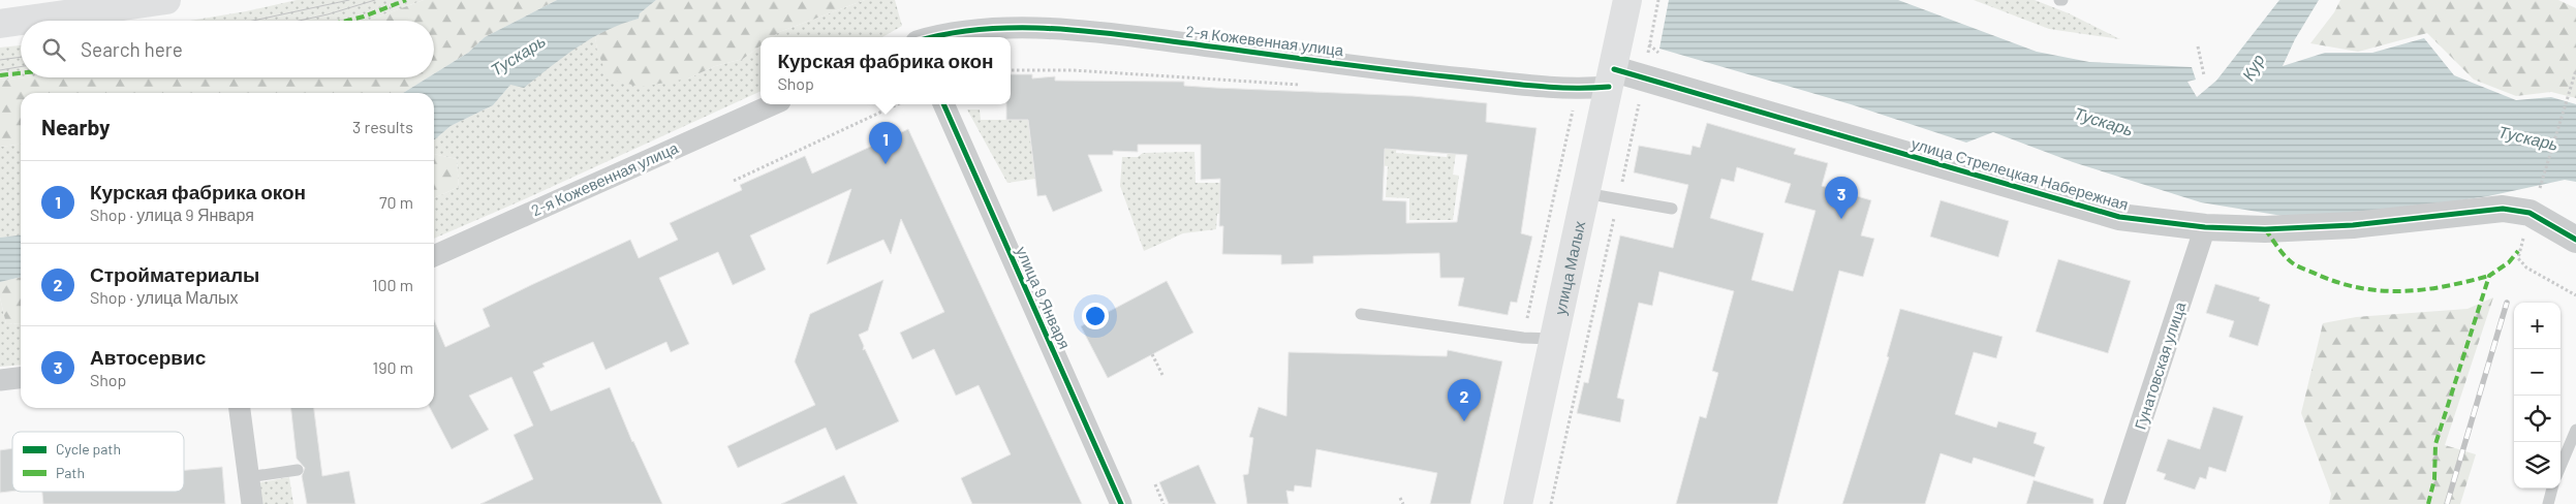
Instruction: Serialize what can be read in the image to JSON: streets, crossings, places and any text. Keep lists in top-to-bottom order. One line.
{"streets":{"main road":["улица Малых"],"street":["2-я Кожевенная улица","улица Стрелецкая Набережная","улица 9 Января","Гунатовская улица"]},"crossings":[["2-я Кожевенная улица","улица Стрелецкая Набережная"],["2-я Кожевенная улица","улица Малых"],["улица Стрелецкая Набережная","улица Малых"],["улица Стрелецкая Набережная","Гунатовская улица"]],"water":["Тускарь","Кур"],"legend":["Cycle path","Path"],"page":{"search":"Search here","popup":["Курская фабрика окон","Shop"],"heading":["Nearby","3 results"],"pins":["1","3","2"],"list":[{"mark":"1","name":"Курская фабрика окон","note":"Shop · улица 9 Января","value":"70 m"},{"mark":"2","name":"Стройматериалы","note":"Shop · улица Малых","value":"100 m"},{"mark":"3","name":"Автосервис","note":"Shop","value":"190 m"}],"map_buttons":["+","−"]}}
